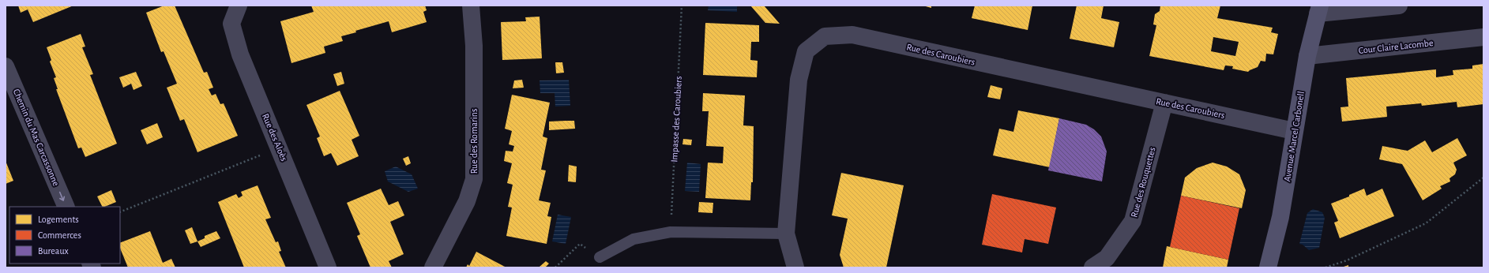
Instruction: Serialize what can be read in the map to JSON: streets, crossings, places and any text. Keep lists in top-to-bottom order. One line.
{"streets":{"street":["Cour Claire Lacombe","Rue des Caroubiers","Avenue Marcel Carbonell","Chemin du Mas Carcassonne","Rue des Aloès","Rue des Romarins","Rue des Rouquettes"],"path":["Impasse des Caroubiers"]},"crossings":[["Cour Claire Lacombe","Avenue Marcel Carbonell"],["Rue des Caroubiers","Avenue Marcel Carbonell"],["Rue des Caroubiers","Rue des Rouquettes"]],"one_way":["Chemin du Mas Carcassonne"],"legend":["Logements","Commerces","Bureaux"]}
